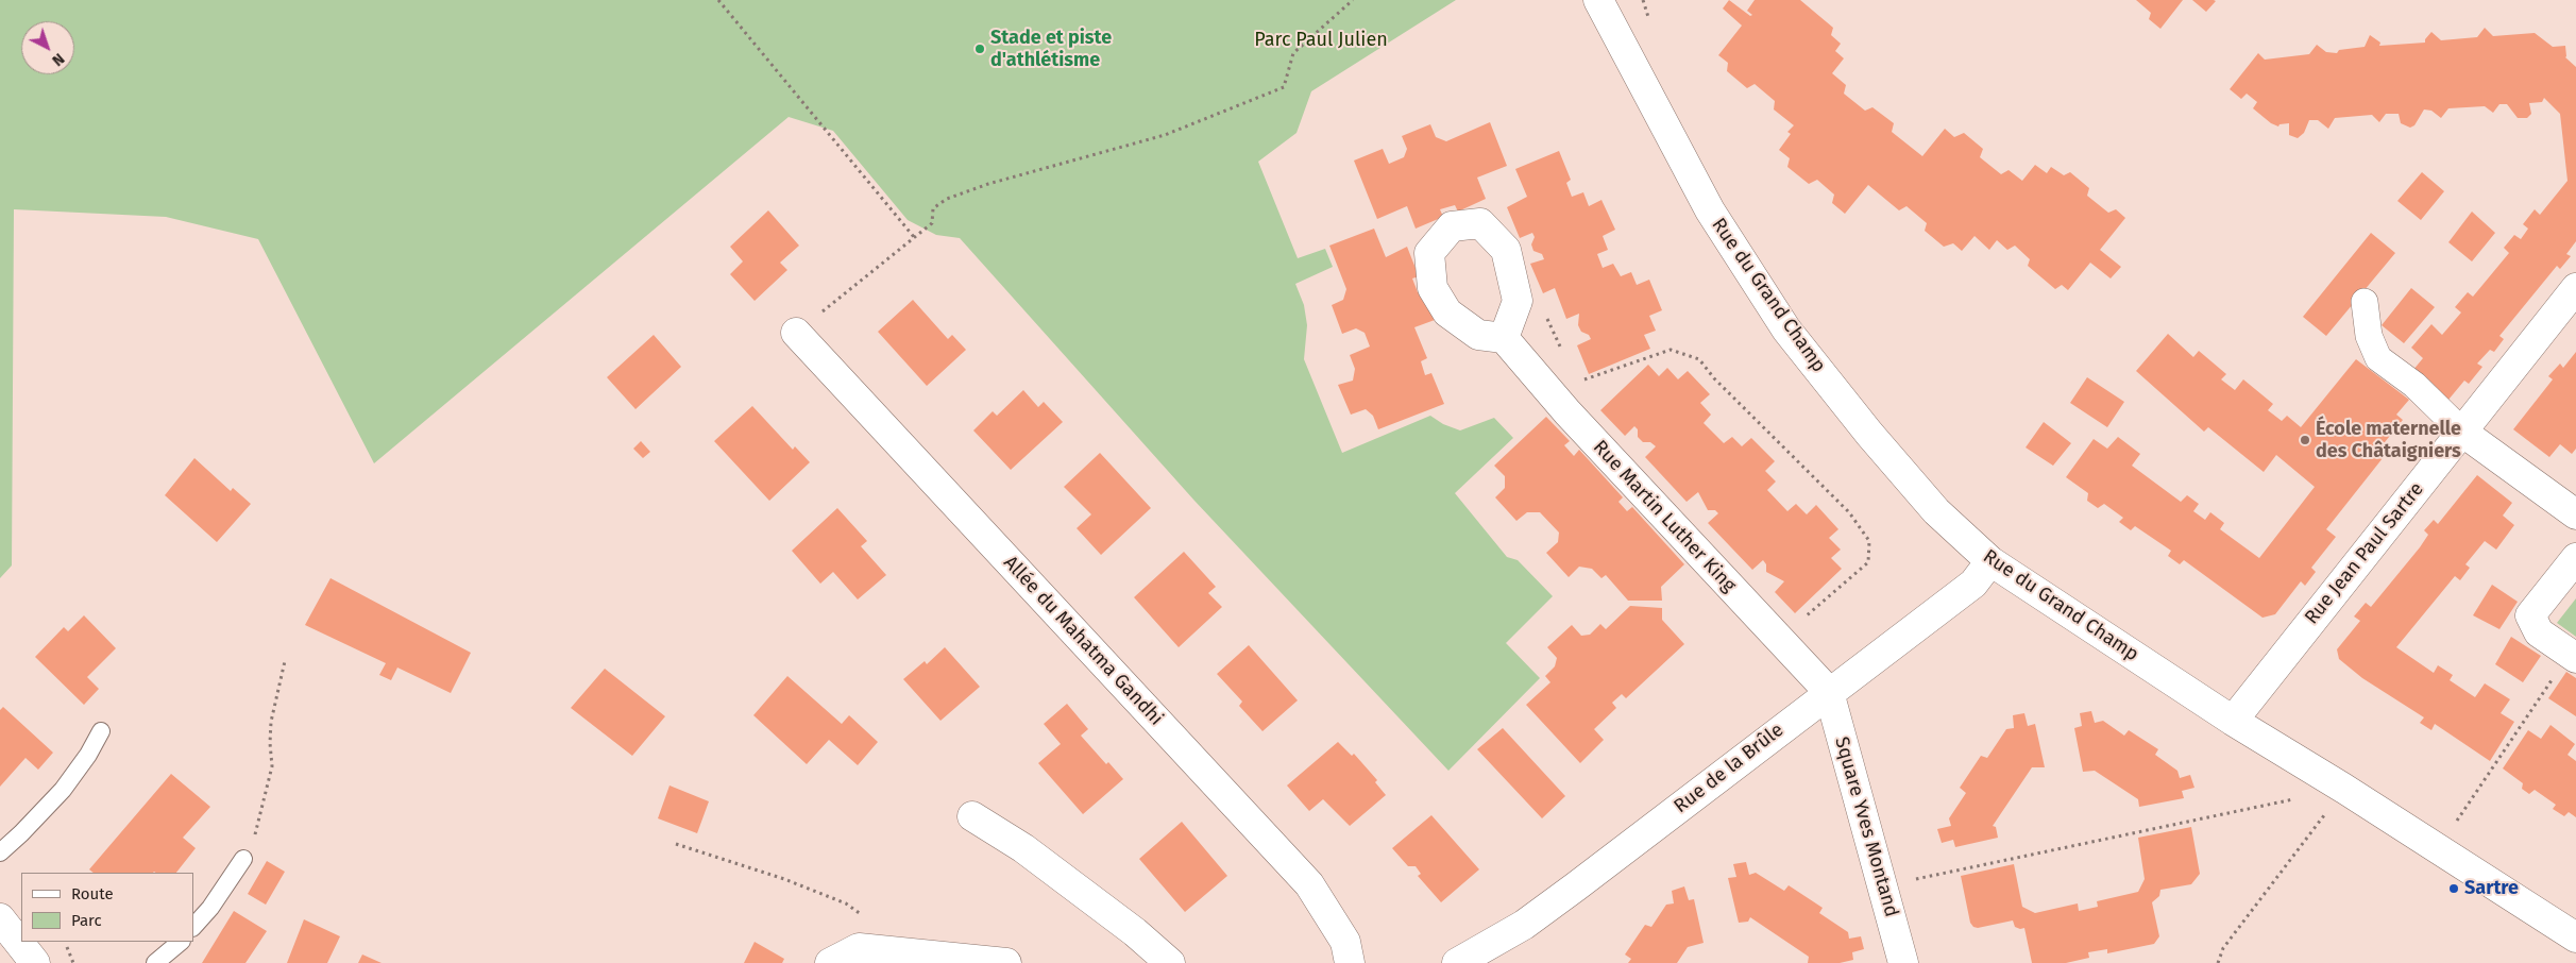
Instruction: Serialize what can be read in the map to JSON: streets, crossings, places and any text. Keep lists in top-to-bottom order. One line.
{"streets":{"street":["Rue du Grand Champ","Rue Martin Luther King","Rue Jean Paul Sartre","Allée du Mahatma Gandhi","Rue de la Brûle","Square Yves Montand"]},"crossings":[["Rue du Grand Champ","Rue Jean Paul Sartre"],["Rue du Grand Champ","Rue de la Brûle"],["Rue Martin Luther King","Rue de la Brûle"],["Rue Martin Luther King","Square Yves Montand"],["Rue de la Brûle","Square Yves Montand"]],"parks":["Parc Paul Julien"],"places":["Stade et piste d'athlétisme","École maternelle des Châtaigniers","Sartre"],"legend":["Route","Parc"],"north":"bottom right"}
